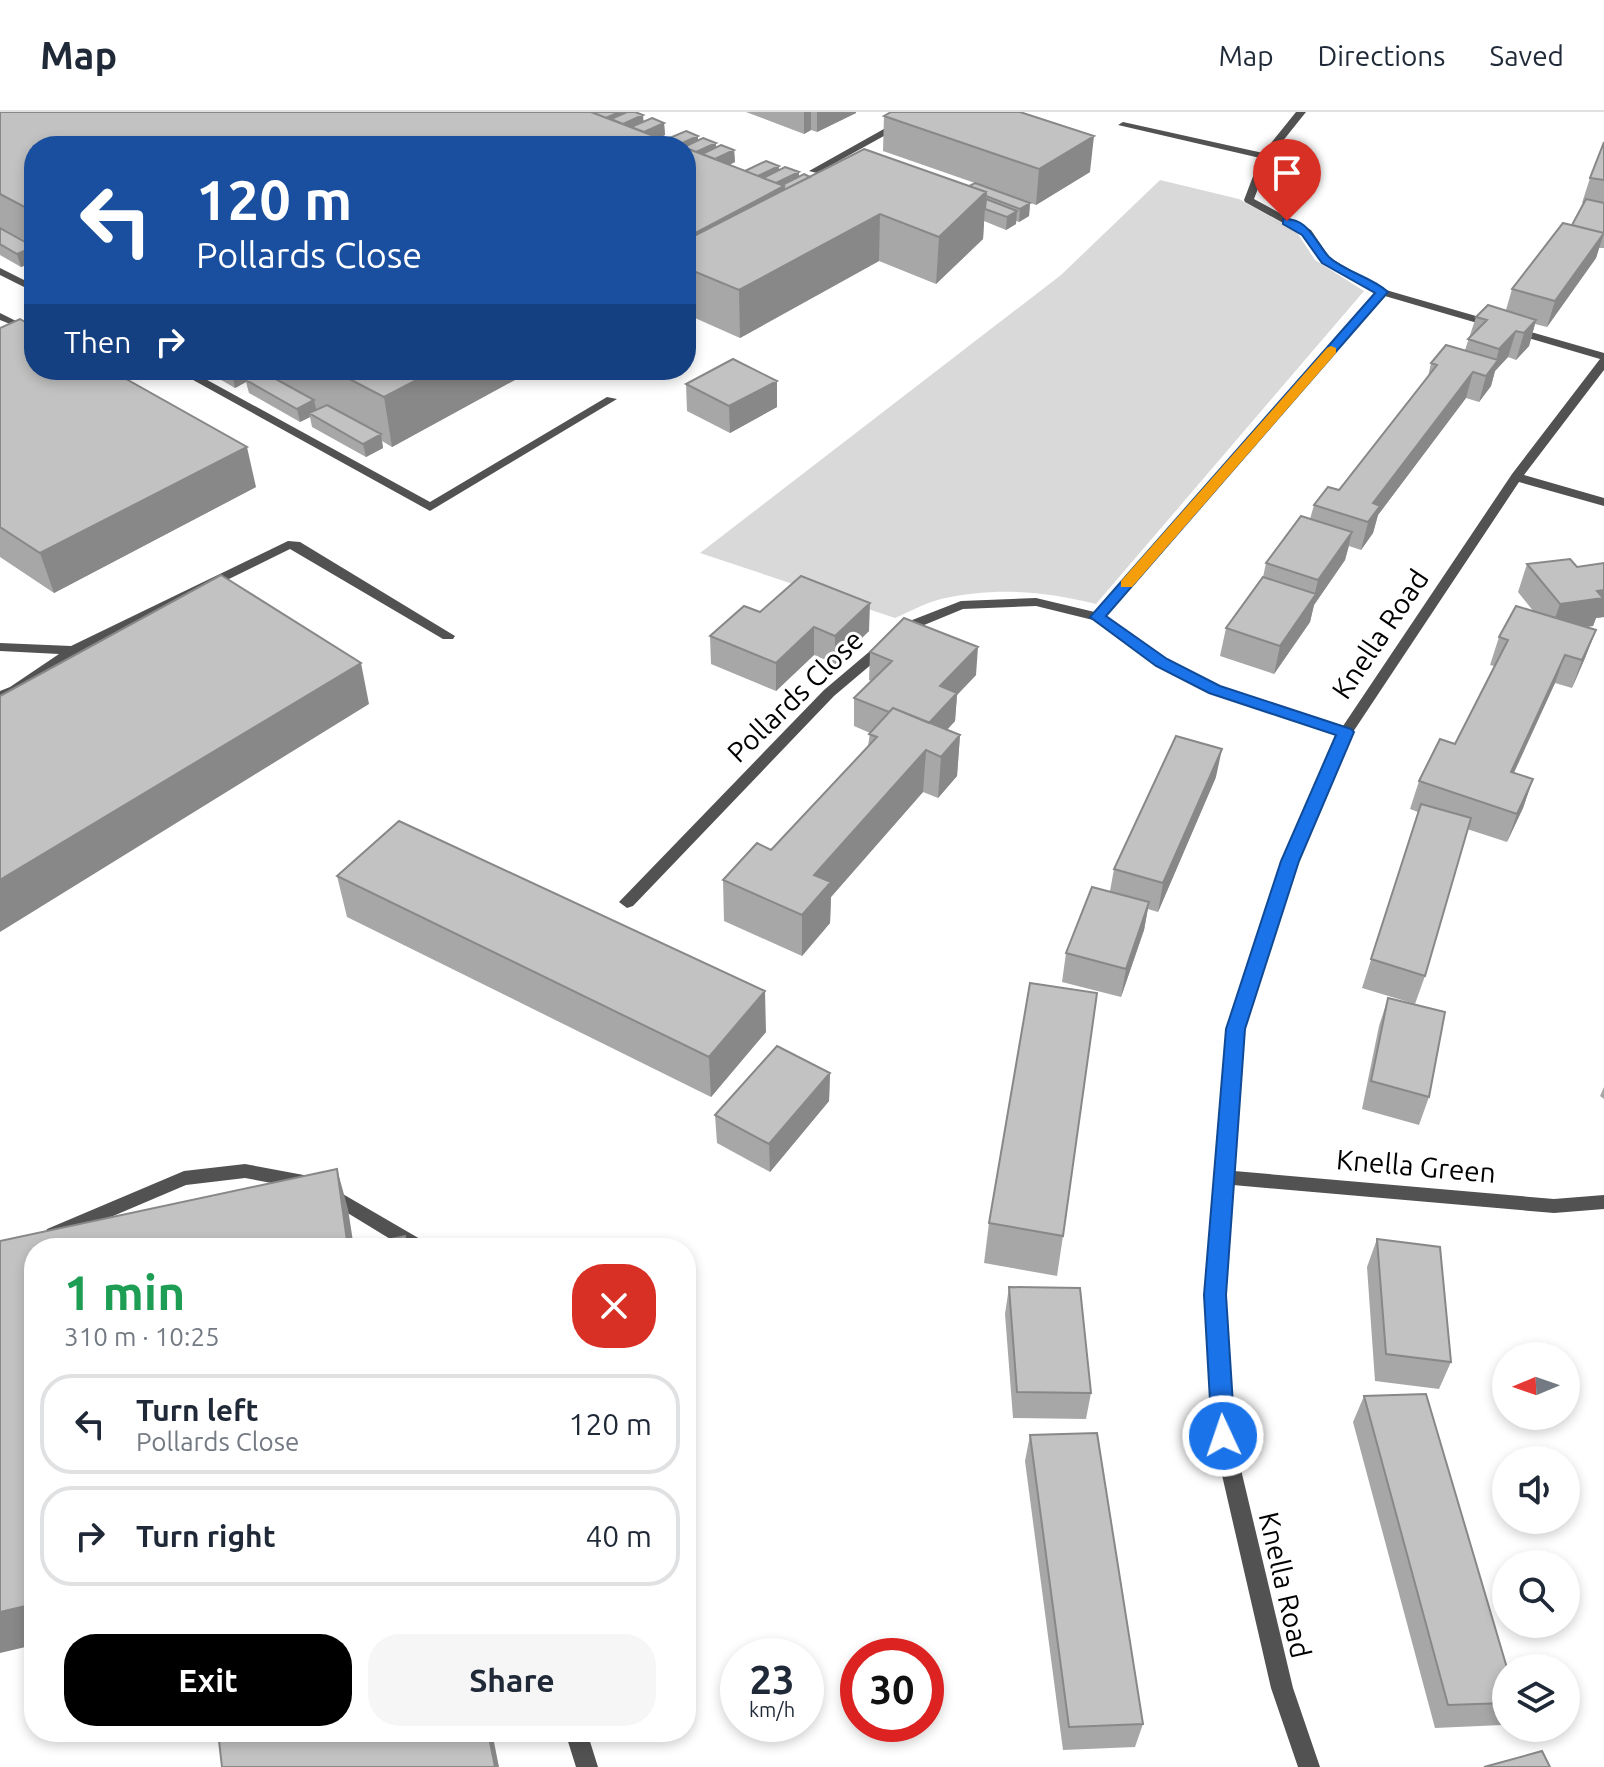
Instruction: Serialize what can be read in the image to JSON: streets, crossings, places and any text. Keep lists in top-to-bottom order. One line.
{"streets":{"street":["Knella Road","Pollards Close","Knella Green"]},"crossings":[["Knella Road","Pollards Close"],["Knella Road","Knella Green"]],"north":"left","page":{"header":"Map","nav":["Map","Directions","Saved"],"turn":["120 m","Pollards Close"],"then":"Then","heading":["1 min","310 m · 10:25"],"list":[{"name":"Turn left","note":"Pollards Close","value":"120 m"},{"name":"Turn right","value":"40 m"}],"buttons":["Exit","Share"],"speed":"23 km/h","limit":"30"}}
